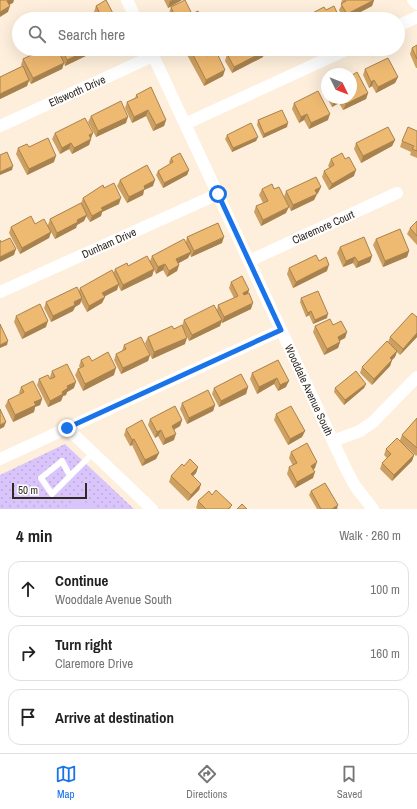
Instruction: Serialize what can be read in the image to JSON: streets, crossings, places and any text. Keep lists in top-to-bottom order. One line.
{"streets":{"street":["Ellsworth Drive","Claremore Court","Dunham Drive","Wooddale Avenue South"]},"crossings":[["Claremore Court","Wooddale Avenue South"],["Dunham Drive","Wooddale Avenue South"]],"scale_bar":"50 m","north":"bottom right","page":{"search":"Search here","scale":"50 m","heading":["4 min","Walk · 260 m"],"list":[["Continue","Wooddale Avenue South","100 m"],["Turn right","Claremore Drive","160 m"],"Arrive at destination"],"nav":["Map","Directions","Saved"]}}
